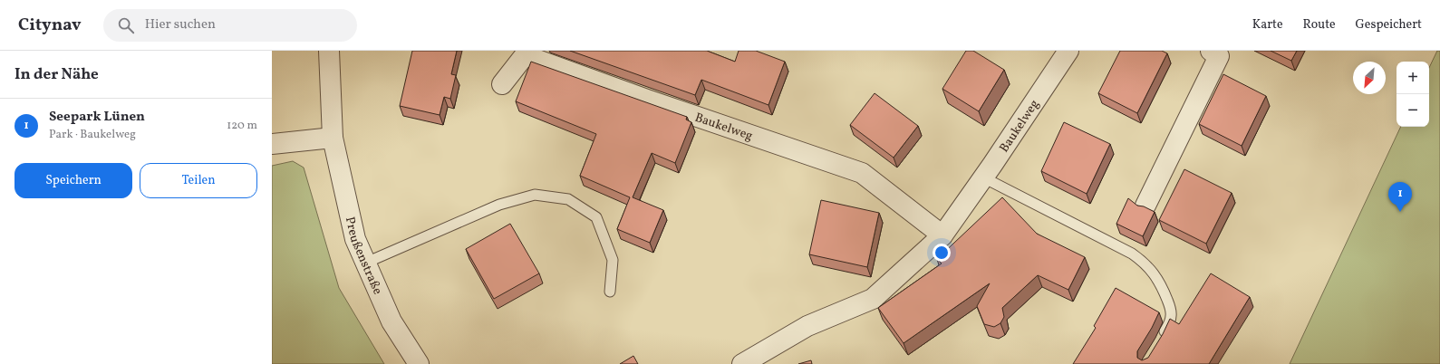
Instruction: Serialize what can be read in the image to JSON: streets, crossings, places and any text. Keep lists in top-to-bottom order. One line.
{"streets":{"street":["Baukelweg","Preußenstraße"]},"north":"bottom left","page":{"header":"Citynav","search":"Hier suchen","nav":["Karte","Route","Gespeichert"],"heading":"In der Nähe","map_buttons":["+","−"],"list":[{"mark":"1","name":"Seepark Lünen","note":"Park · Baukelweg","value":"120 m"}],"buttons":["Speichern","Teilen"],"pins":"1"}}
